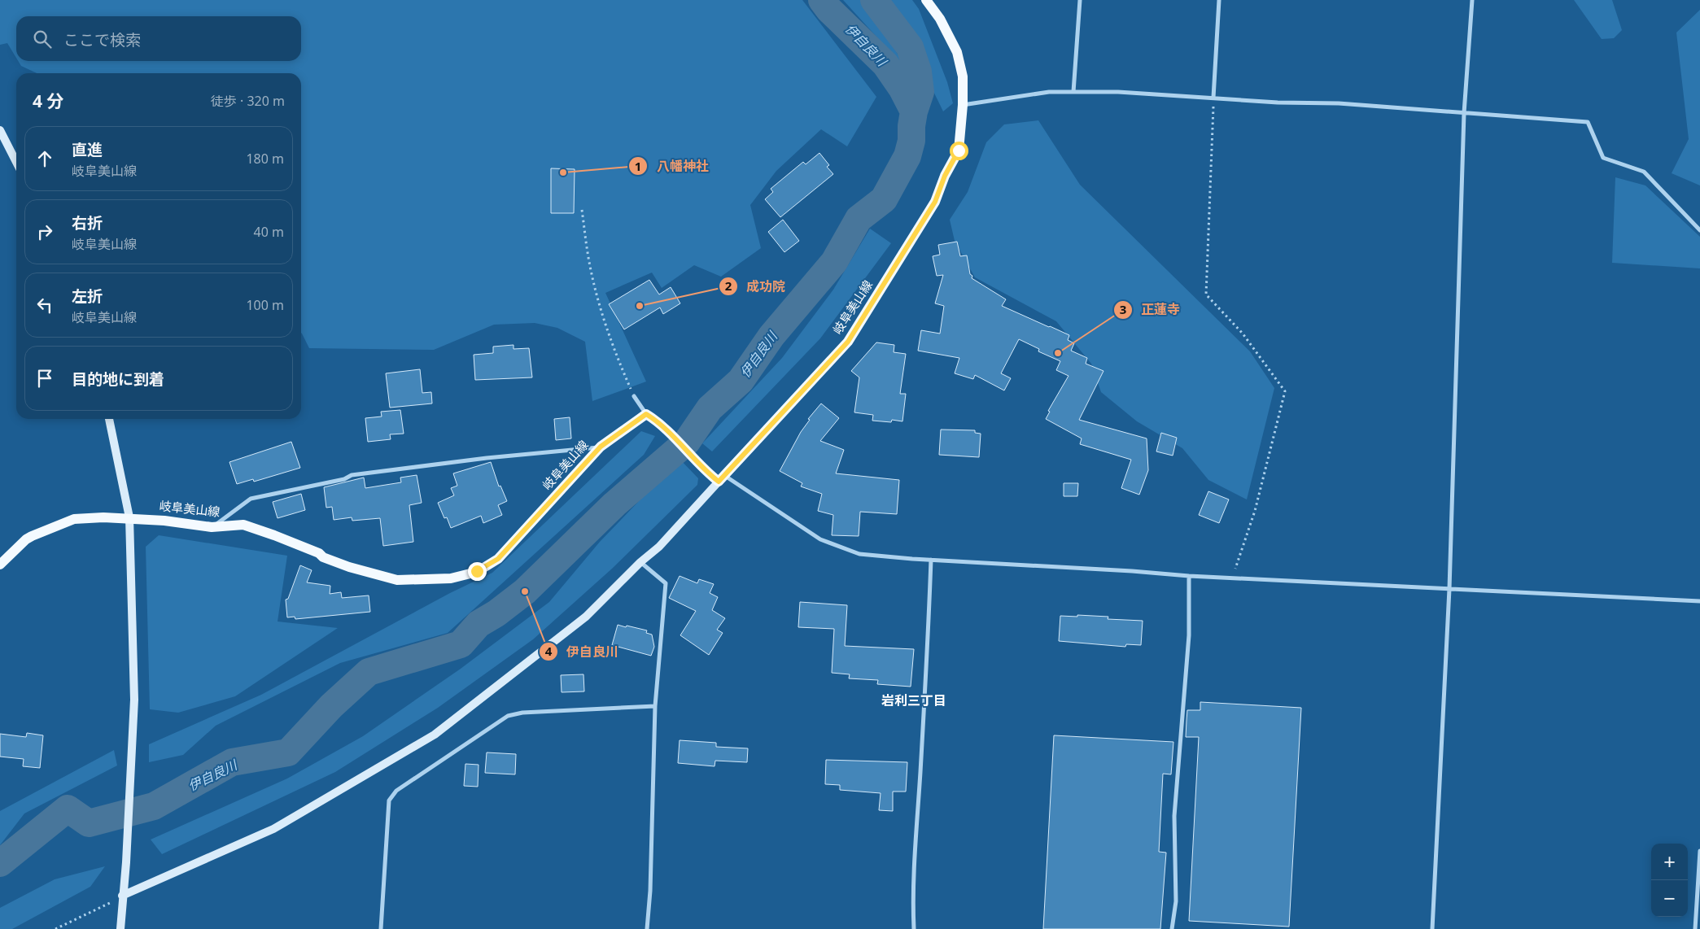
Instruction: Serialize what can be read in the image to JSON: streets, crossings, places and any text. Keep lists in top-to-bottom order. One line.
{"streets":{"main road":["岐阜美山線"]},"districts":["岩利三丁目"],"water":["伊自良川"],"places":["八幡神社","成功院","正蓮寺","伊自良川"],"page":{"search":"ここで検索","heading":["4 分","徒歩 · 320 m"],"list":[["直進","岐阜美山線","180 m"],["右折","岐阜美山線","40 m"],["左折","岐阜美山線","100 m"],"目的地に到着"],"map_buttons":["+","−"]}}
